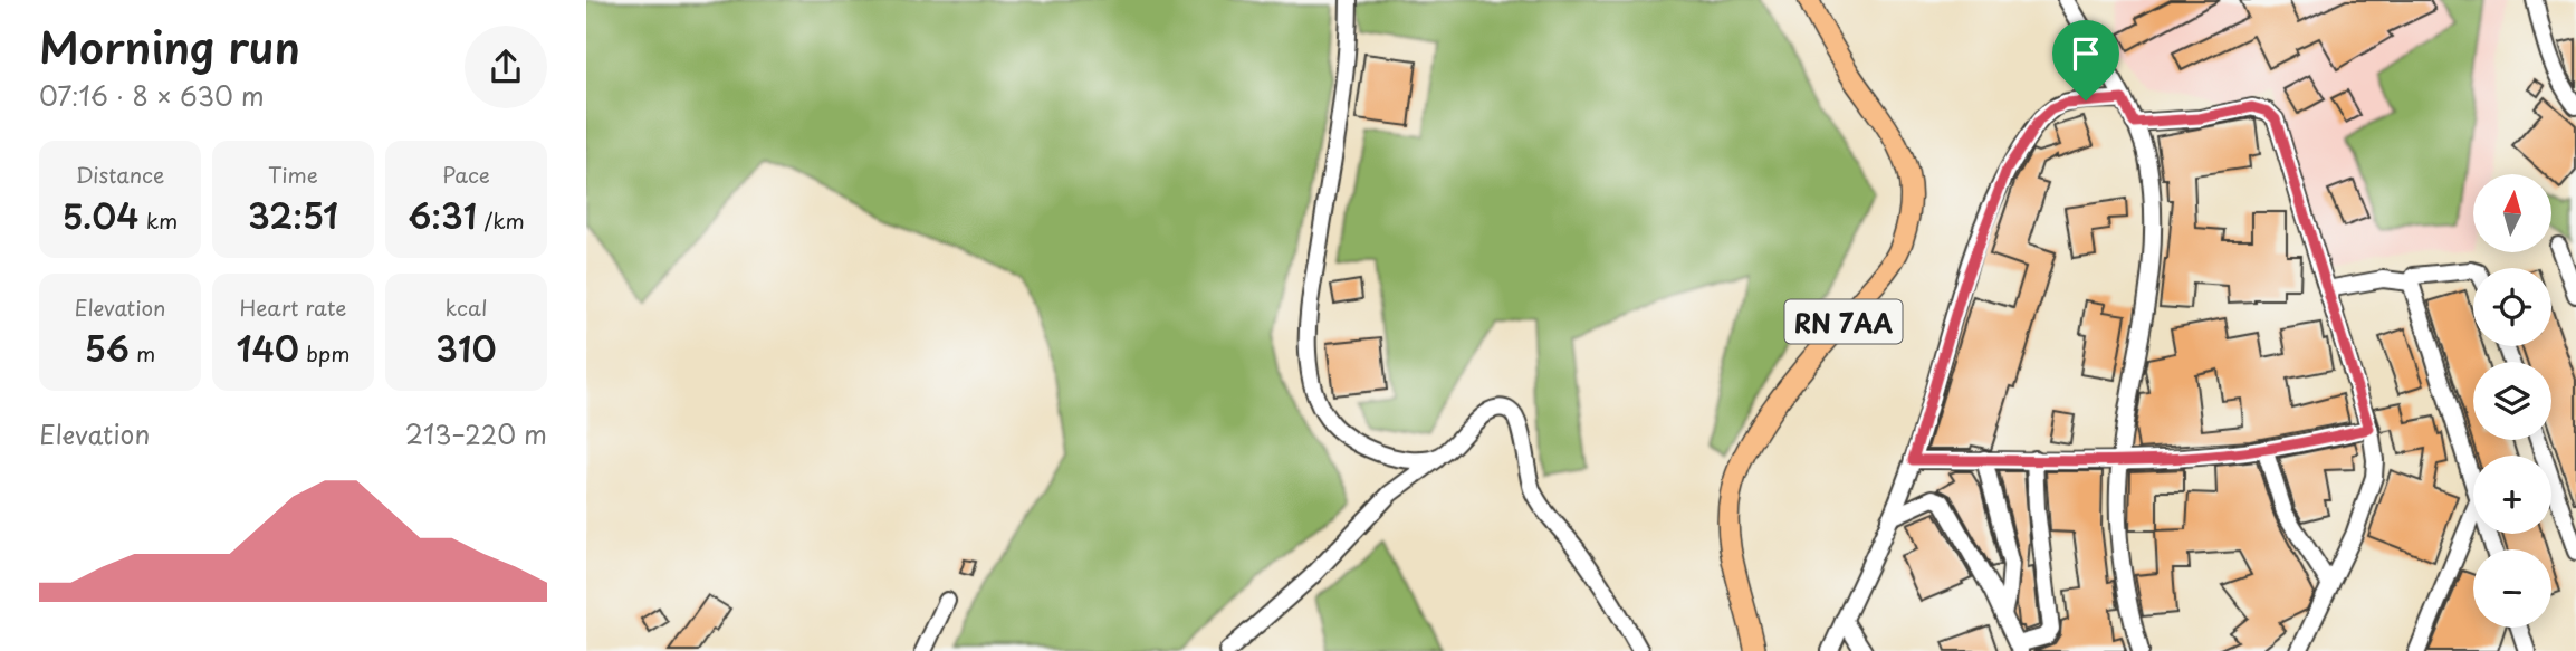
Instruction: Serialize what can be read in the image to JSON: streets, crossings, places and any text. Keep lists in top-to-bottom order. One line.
{"streets":{"main road":["RN 7AA"]},"north":"top","page":{"heading":["Morning run","07:16 · 8 × 630 m"],"stats":[["Distance","5.04 km"],["Time","32:51"],["Pace","6:31 /km"],["Elevation","56 m"],["Heart rate","140 bpm"],["kcal","310"]],"map_buttons":["+","−"],"chart":["Elevation","213–220 m"]}}
